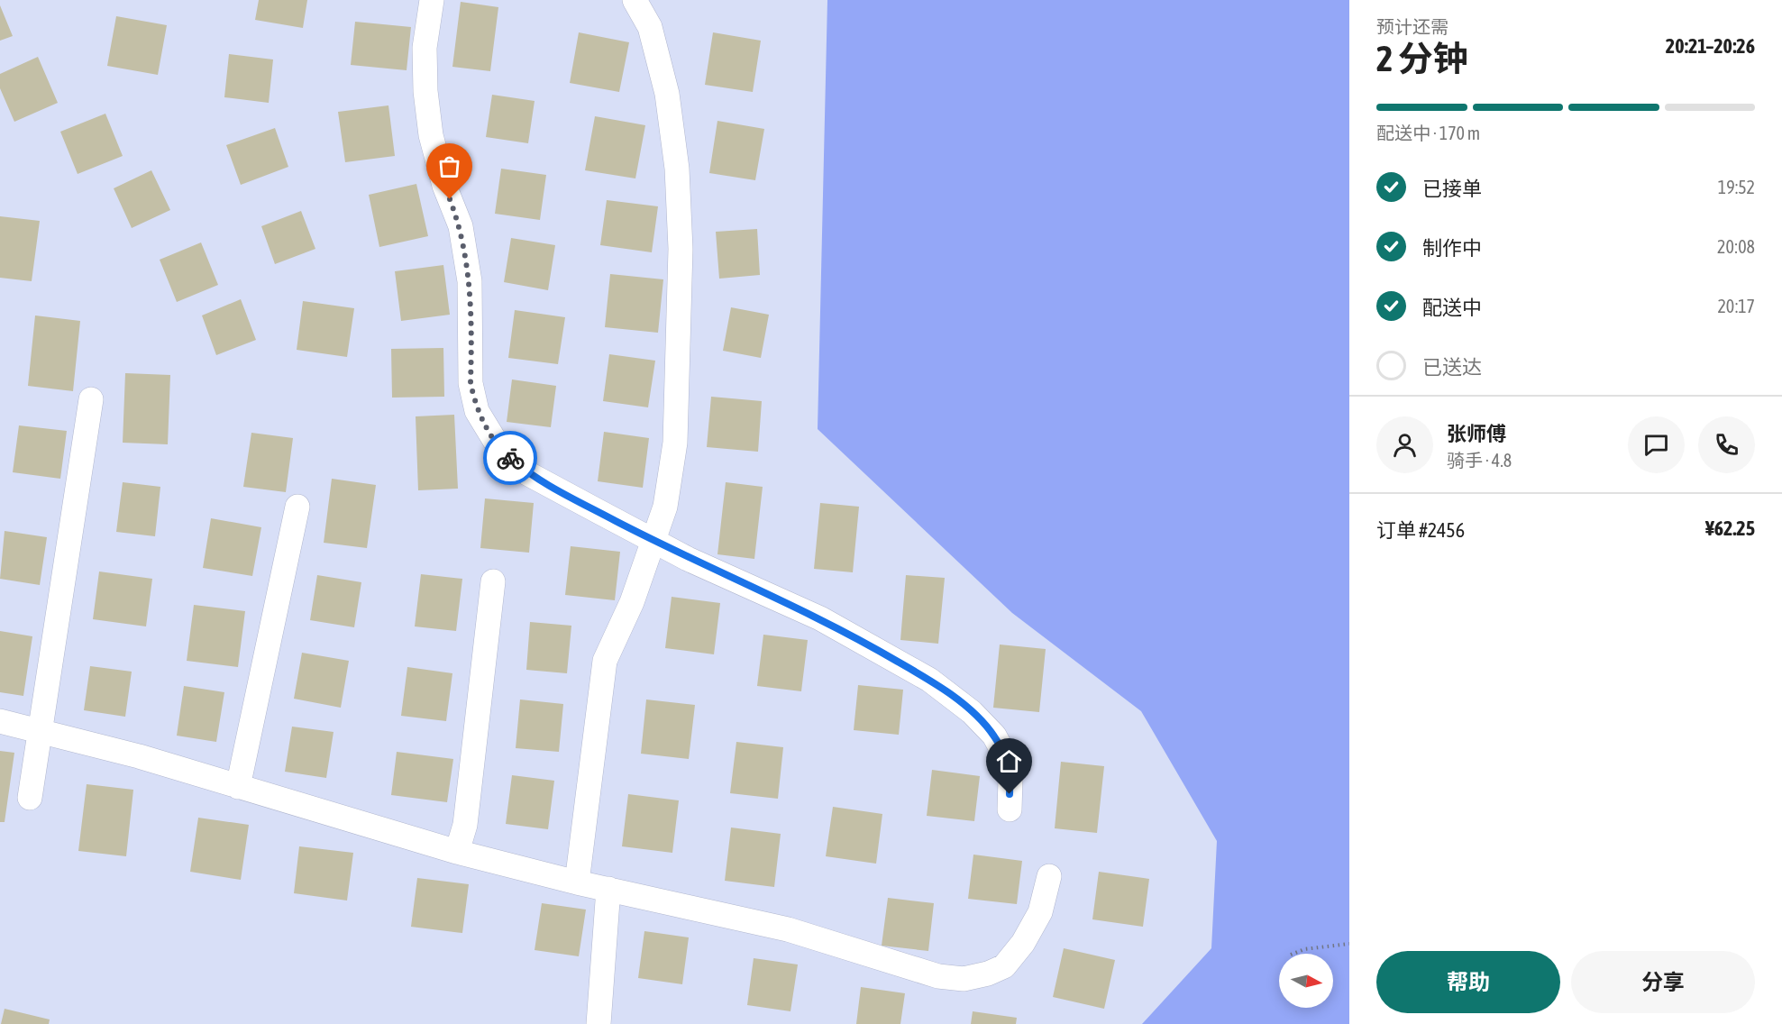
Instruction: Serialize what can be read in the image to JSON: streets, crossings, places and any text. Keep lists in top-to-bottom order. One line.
{"north":"right","page":{"heading":["2 分钟","预计还需","20:21–20:26"],"panel":["张师傅","骑手 · 4.8","订单 #2456","¥62.25"],"bar":"配送中 · 170 m","list":[["已接单","19:52"],["制作中","20:08"],["配送中","20:17"],"已送达"],"buttons":["帮助","分享"]}}
